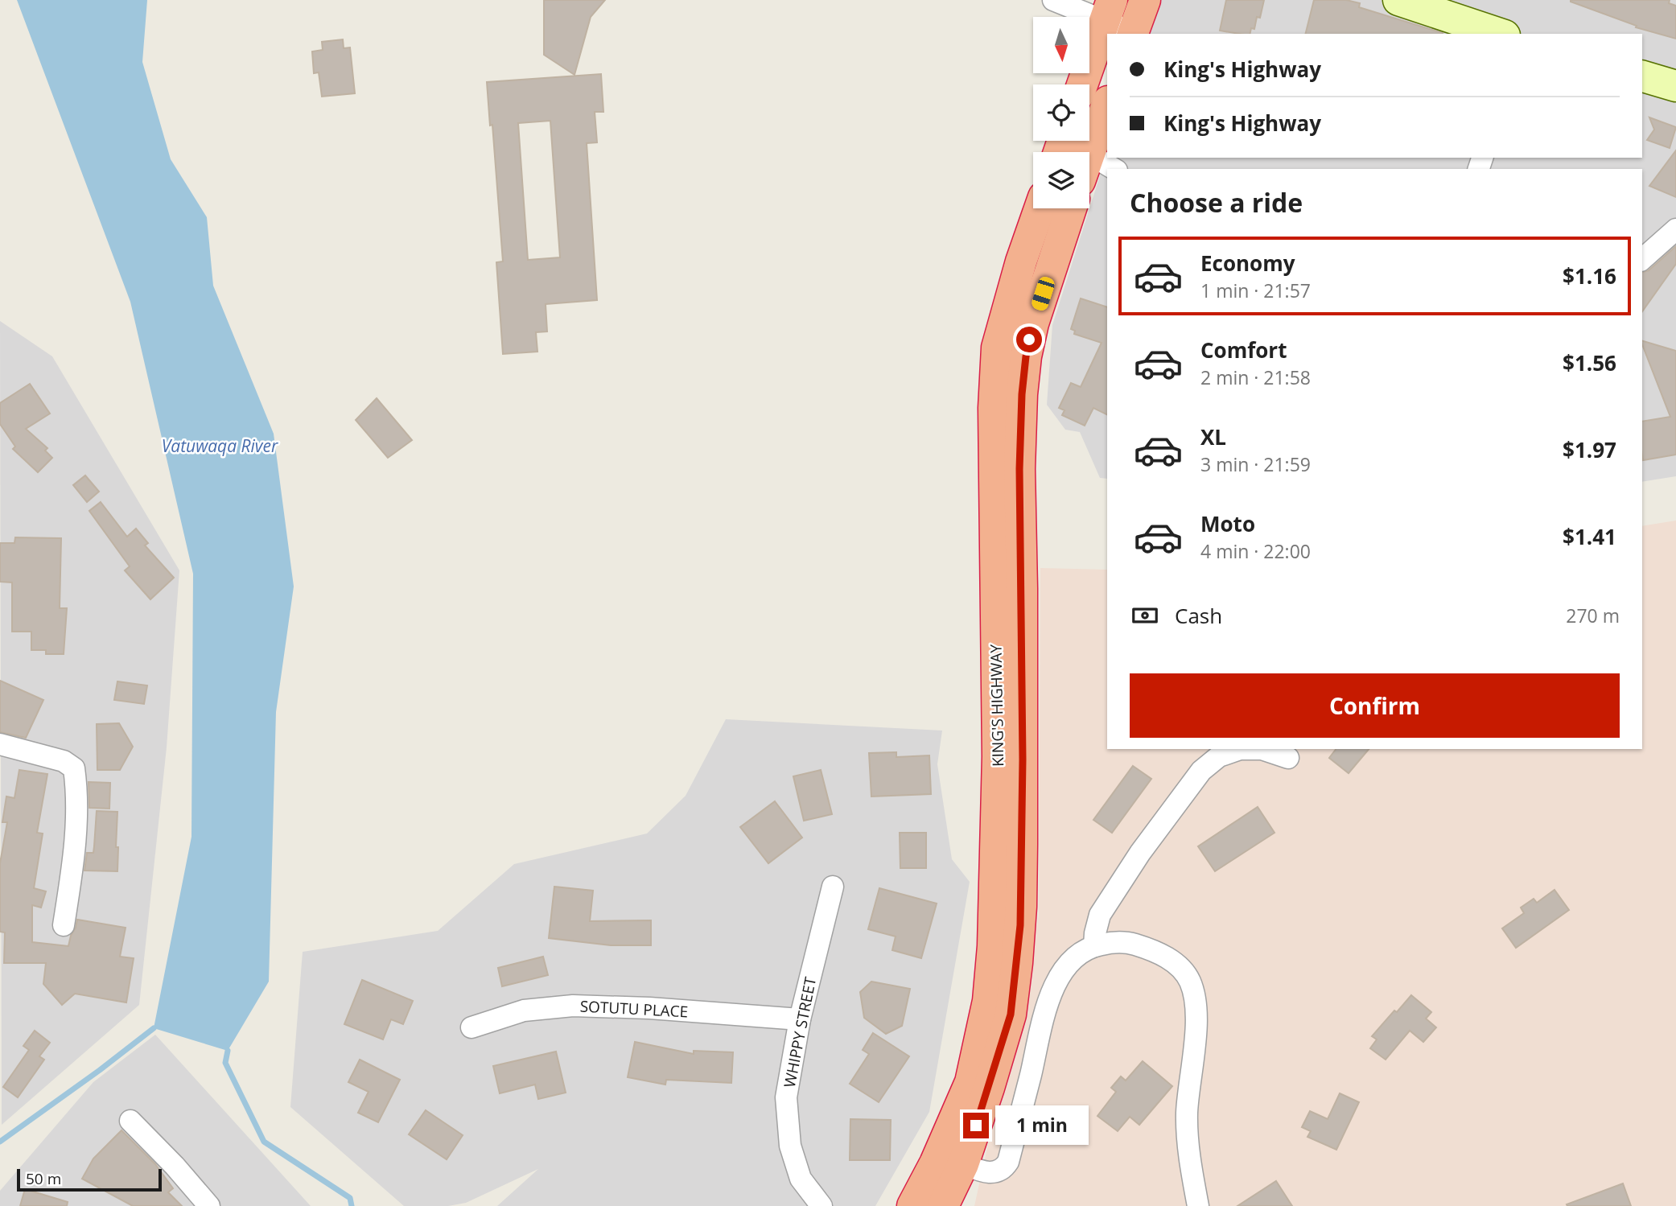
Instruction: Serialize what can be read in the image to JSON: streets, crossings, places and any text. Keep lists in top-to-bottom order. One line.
{"streets":{"highway":["KING'S HIGHWAY"],"street":["SOTUTU PLACE","WHIPPY STREET"]},"crossings":[["SOTUTU PLACE","WHIPPY STREET"]],"water":["Vatuwaqa River"],"scale_bar":"50 m","north":"bottom","page":{"banner":["King's Highway","King's Highway"],"heading":"Choose a ride","list":[{"name":"Economy","note":"1 min · 21:57","value":"$1.16"},{"name":"Comfort","note":"2 min · 21:58","value":"$1.56"},{"name":"XL","note":"3 min · 21:59","value":"$1.97"},{"name":"Moto","note":"4 min · 22:00","value":"$1.41"}],"pay":["Cash","270 m"],"buttons":"Confirm","bubble":"1 min","scale":"50 m"}}
